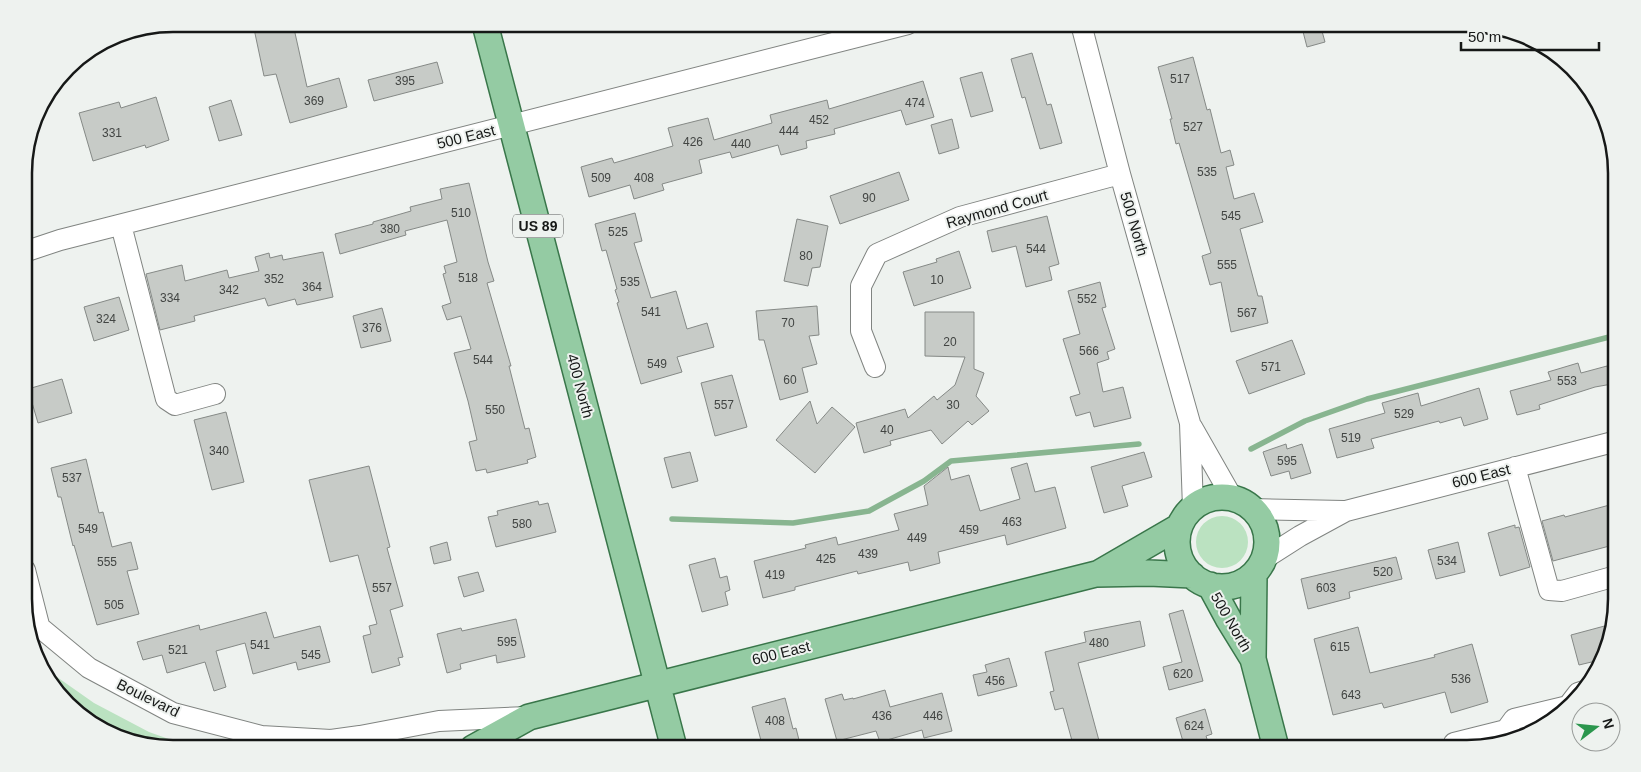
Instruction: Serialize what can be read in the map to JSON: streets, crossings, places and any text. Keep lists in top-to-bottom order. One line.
{"streets":{"main road":["500 North","US 89","400 North","600 East"],"street":["500 East","Raymond Court","Boulevard"]},"crossings":[["500 East","400 North"],["Raymond Court","500 North"],["500 North","600 East"],["400 North","600 East"],["600 East","Boulevard"]],"house_numbers":["517","395","369","474","452","527","444","331","426","440","535","509","408","90","510","545","380","525","544","80","555","518","352","10","535","364","342","334","552","541","567","324","70","376","20","566","544","549","571","60","553","557","30","550","529","40","519","340","595","537","463","580","549","459","449","439","425","534","555","520","419","557","603","505","595","480","541","615","521","545","620","536","456","643","436","446","408","624"],"scale_bar":"50 m","north":"right"}
